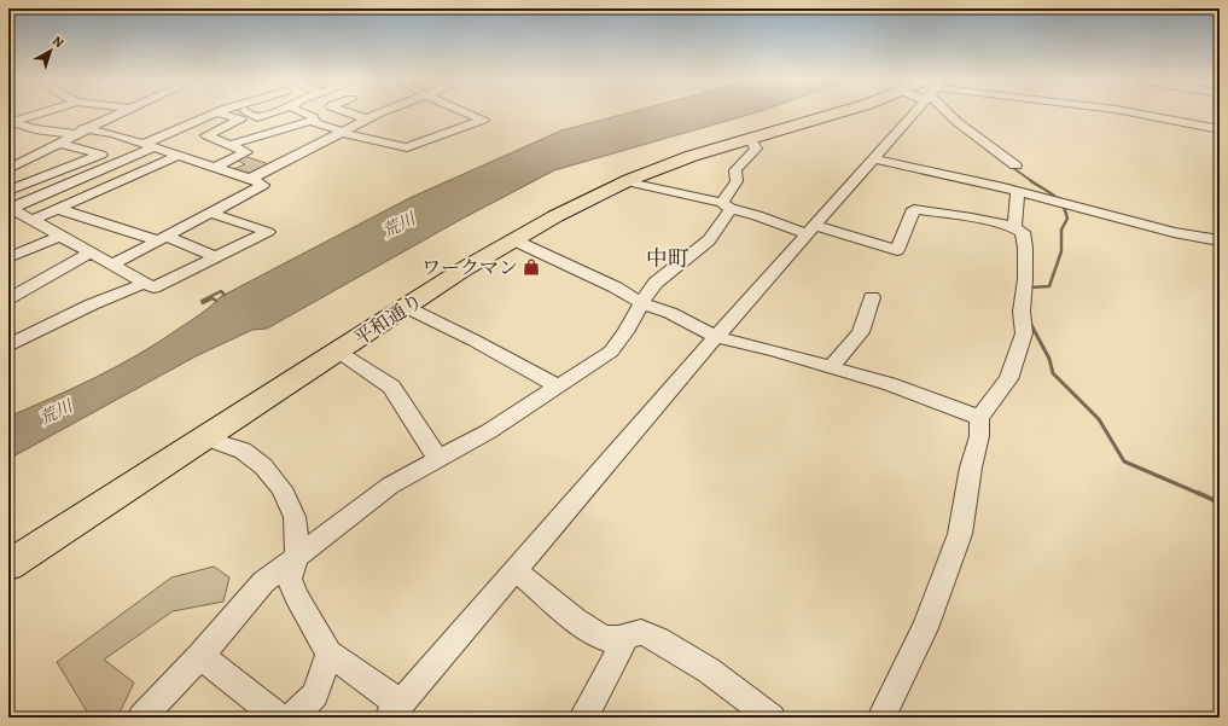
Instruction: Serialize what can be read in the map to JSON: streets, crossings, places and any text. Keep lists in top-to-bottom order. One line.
{"streets":{"highway":["平和通り"]},"districts":["中町"],"water":["荒川"],"places":{"shop":["ワークマン"]},"north":"top right"}
